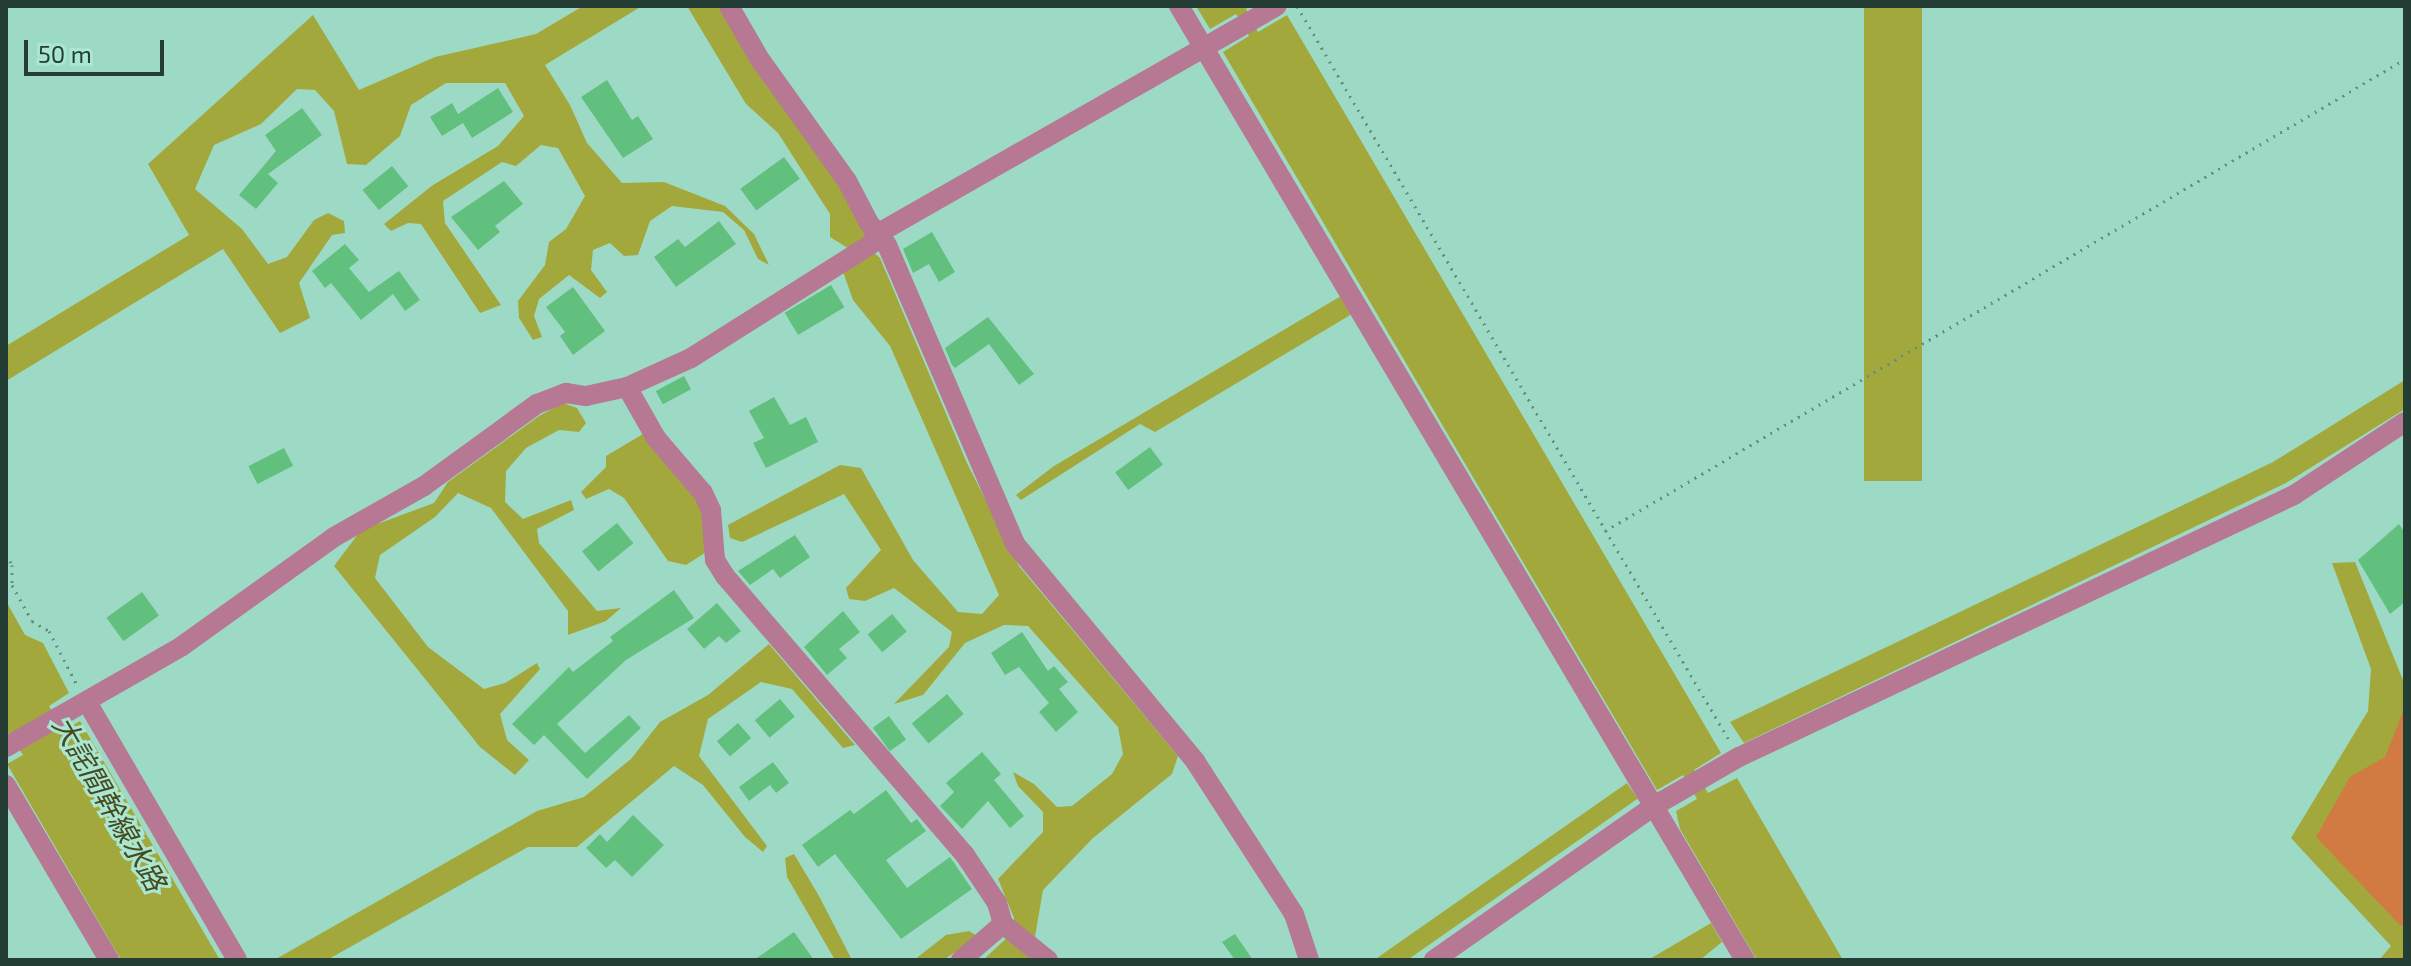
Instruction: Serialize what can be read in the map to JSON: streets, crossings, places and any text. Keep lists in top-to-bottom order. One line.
{"water":["大詫間幹線水路"],"scale_bar":"50 m"}
